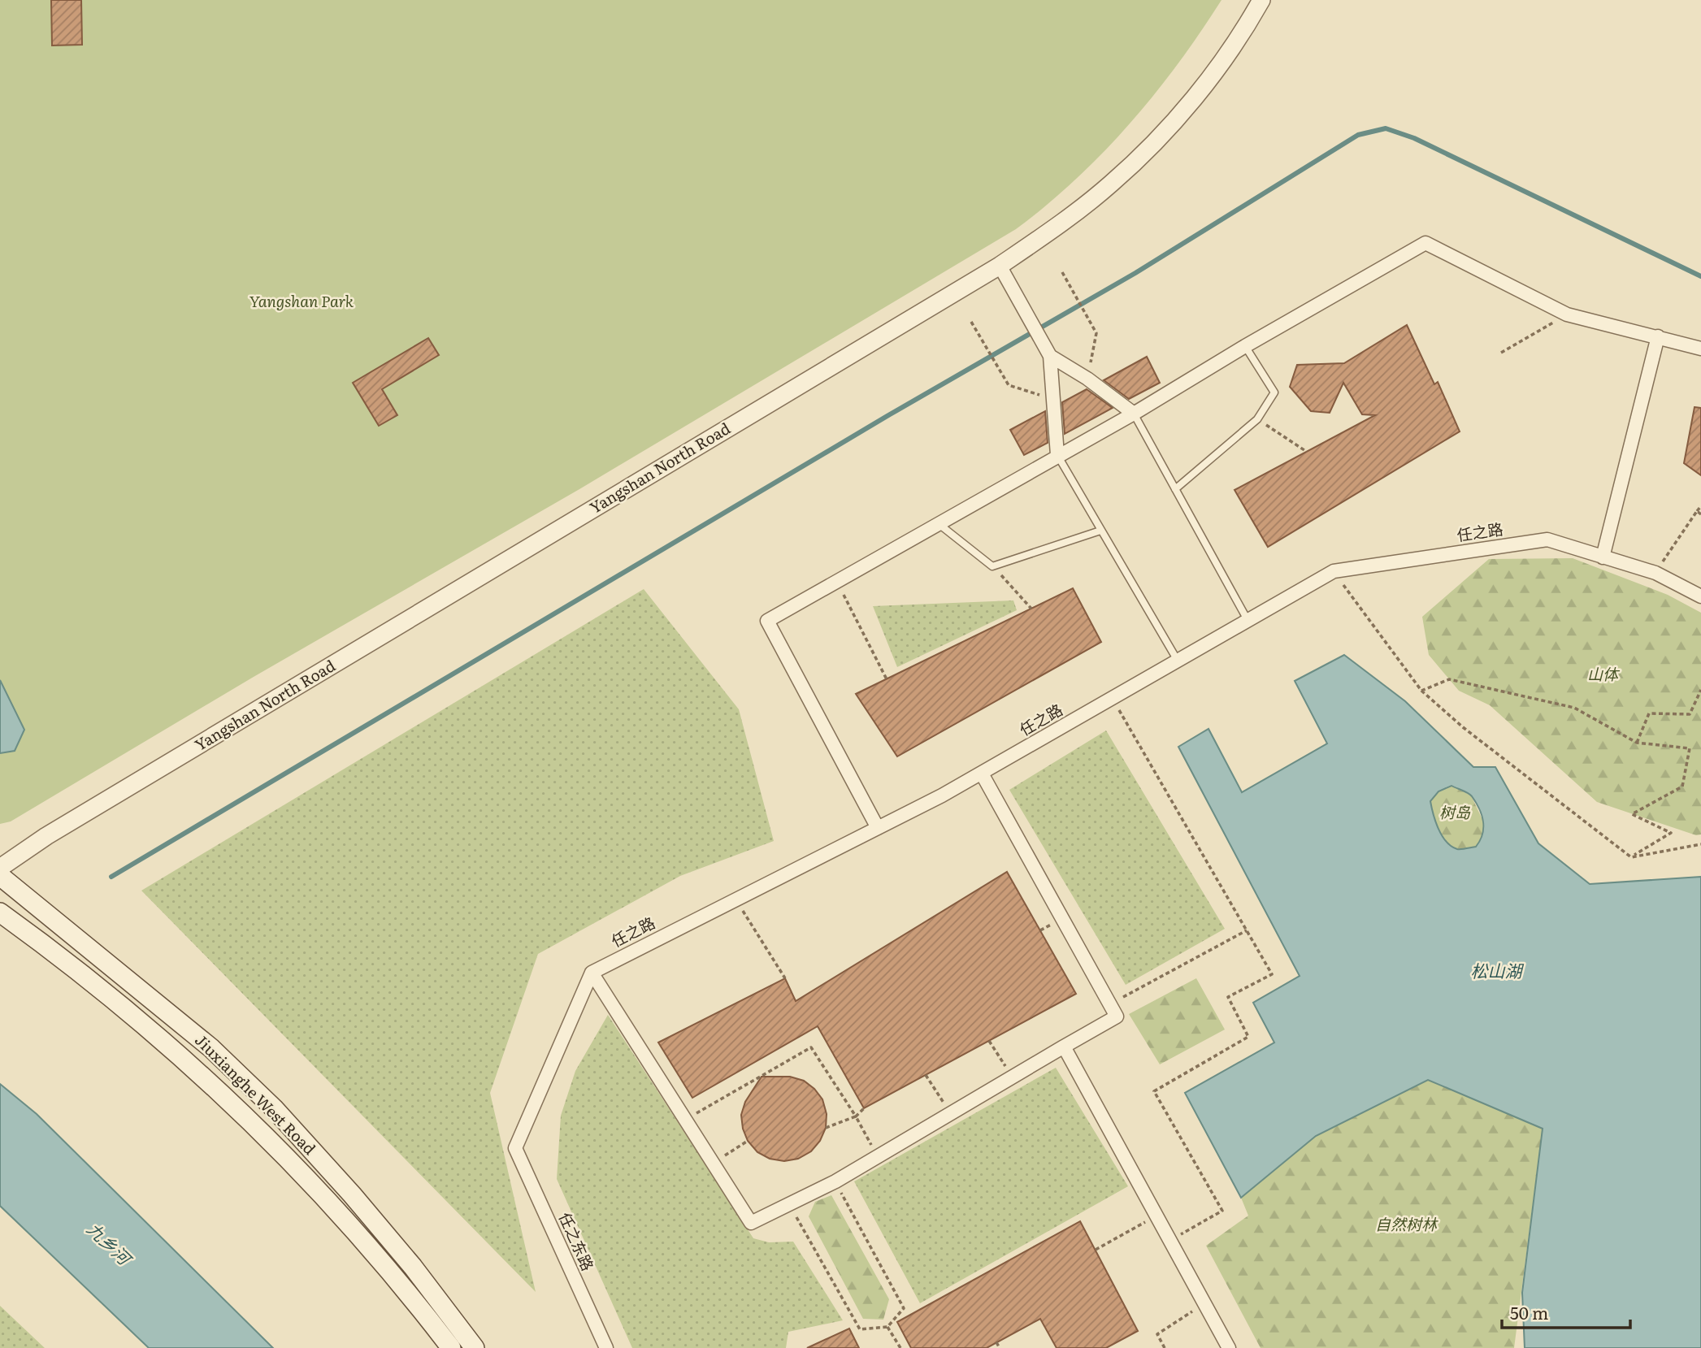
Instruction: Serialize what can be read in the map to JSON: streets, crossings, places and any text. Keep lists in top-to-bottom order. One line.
{"streets":{"main road":["Jiuxianghe West Road"],"street":["Yangshan North Road","任之路","任之东路"]},"crossings":[["任之路","任之东路"]],"water":["松山湖","九乡河"],"parks":["Yangshan Park","山体","树岛","自然树林"],"scale_bar":"50 m"}
